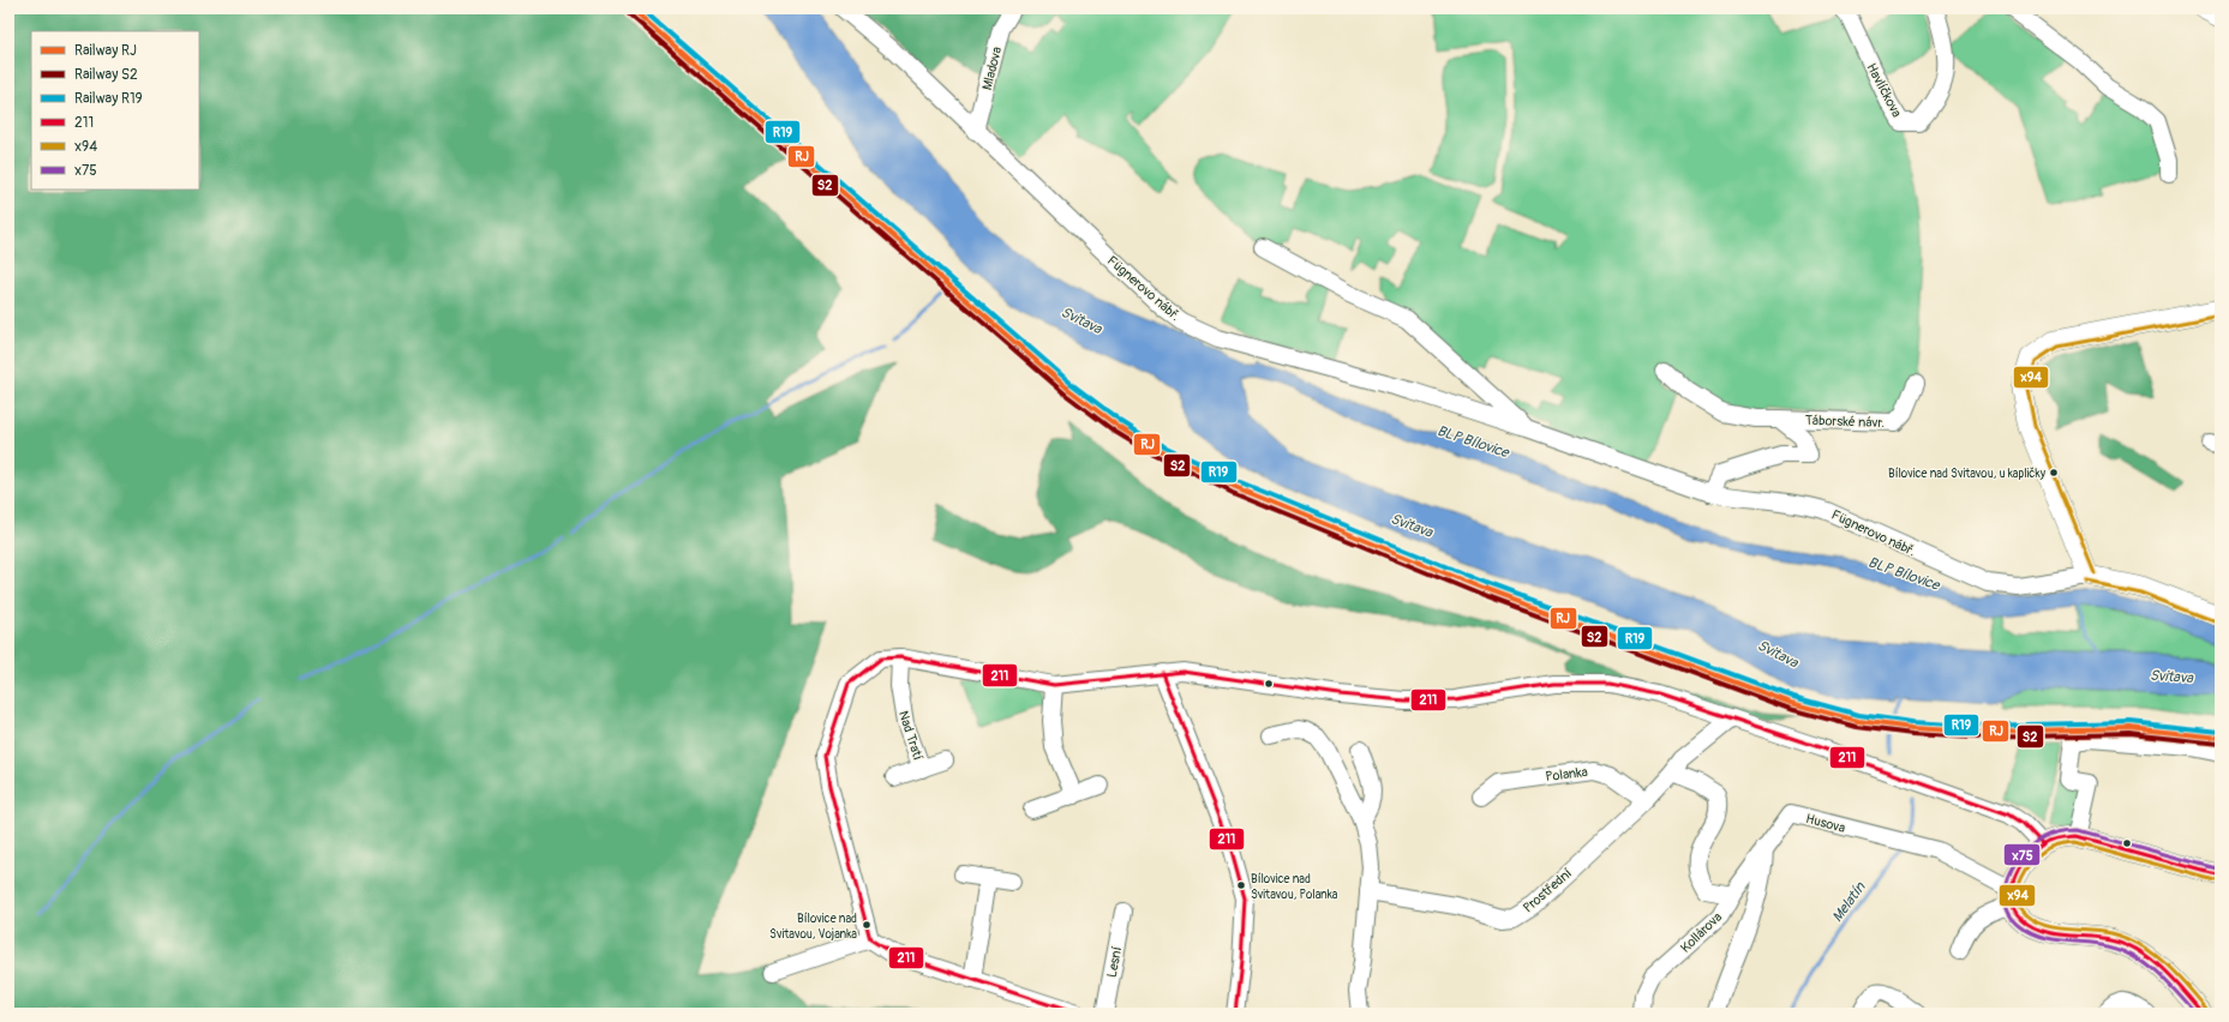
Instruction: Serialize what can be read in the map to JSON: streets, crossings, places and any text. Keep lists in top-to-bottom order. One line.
{"streets":{"main road":["Fügnerovo nábř."],"street":["Mladova","Havlíčkova","Táborské návr.","Nad Tratí","Polanka","Husova","Prostřední","Kollárova","Lesní"]},"crossings":[["Mladova","Fügnerovo nábř."],["Fügnerovo nábř.","Táborské návr."],["Polanka","Prostřední"],["Husova","Kollárova"]],"water":["Svitava","BLP Bílovice","Melatín"],"places":["Bílovice nad Svitavou, u kapličky","Bílovice nad Svitavou, Polanka","Bílovice nad Svitavou, Vojanka"],"lines":["rail line RJ","rail line R19","rail line S2","transit line x94","transit line 211","transit line x75"],"legend":["Railway RJ","Railway S2","Railway R19","211","x94","x75"]}
